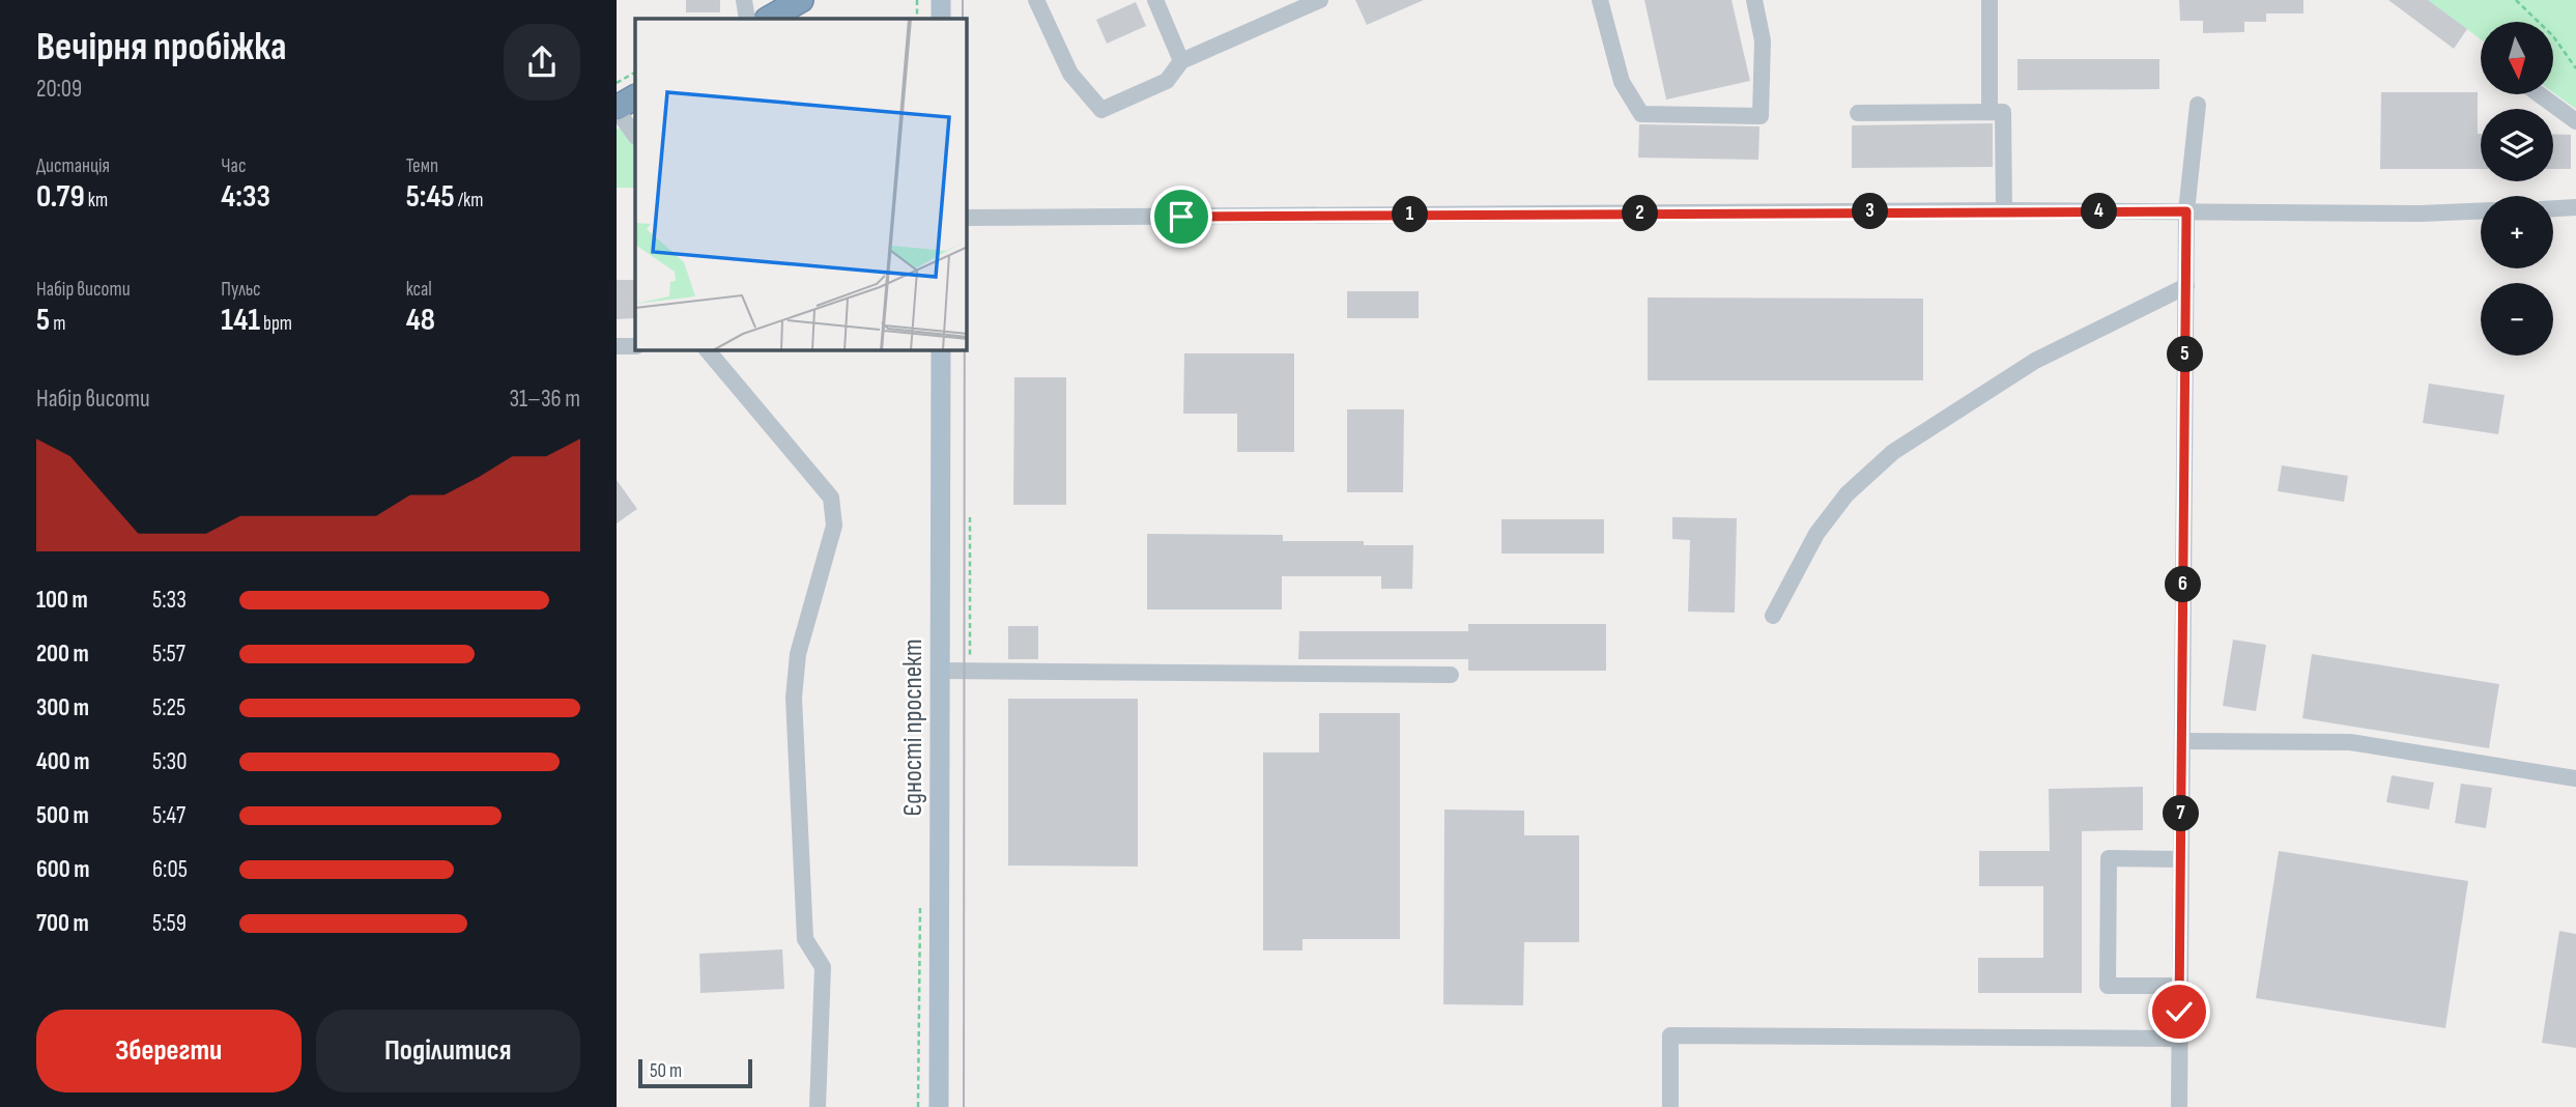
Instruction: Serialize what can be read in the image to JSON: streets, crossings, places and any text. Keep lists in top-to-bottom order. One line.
{"streets":{"main road":["Єдності проспект"]},"scale_bar":"50 m","north":"bottom","page":{"heading":["Вечірня пробіжка","20:09"],"map_buttons":["+","−"],"stats":[["Дистанція","0.79 km"],["Час","4:33"],["Темп","5:45 /km"],["Набір висоти","5 m"],["Пульс","141 bpm"],["kcal","48"]],"pins":["3","4","2","1","5","6","7"],"chart":["Набір висоти","31–36 m"],"list":[{"name":"100 m","note":"5:33"},{"name":"200 m","note":"5:57"},{"name":"300 m","note":"5:25"},{"name":"400 m","note":"5:30"},{"name":"500 m","note":"5:47"},{"name":"600 m","note":"6:05"},{"name":"700 m","note":"5:59"}],"buttons":["Зберегти","Поділитися"],"scale":"50 m"}}
